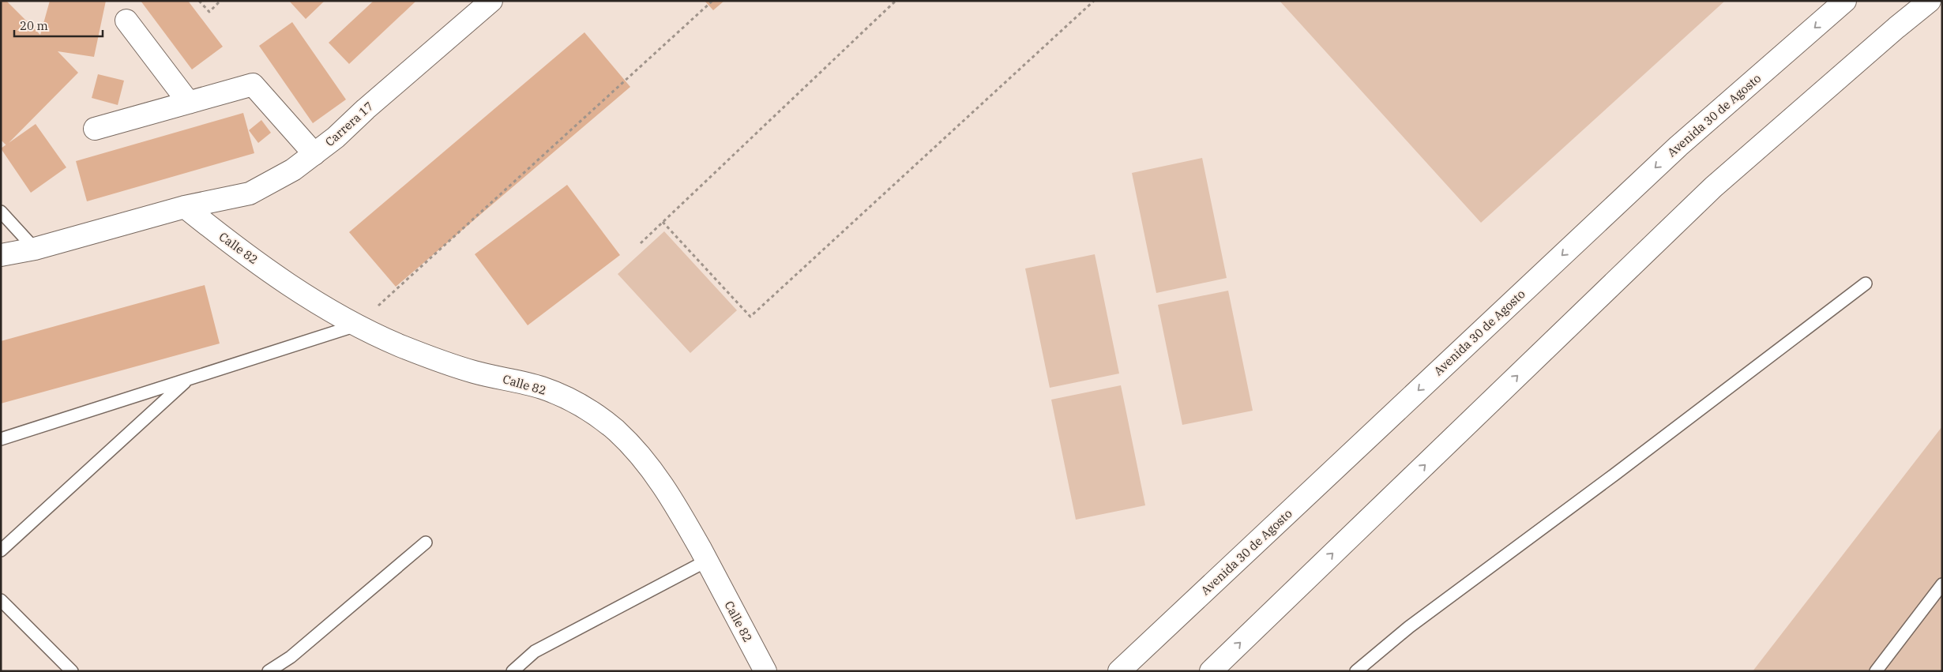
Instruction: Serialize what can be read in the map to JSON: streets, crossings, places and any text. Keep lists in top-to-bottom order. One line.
{"streets":{"main road":["Avenida 30 de Agosto","Carrera 17","Calle 82"]},"crossings":[["Carrera 17","Calle 82"]],"scale_bar":"20 m"}
